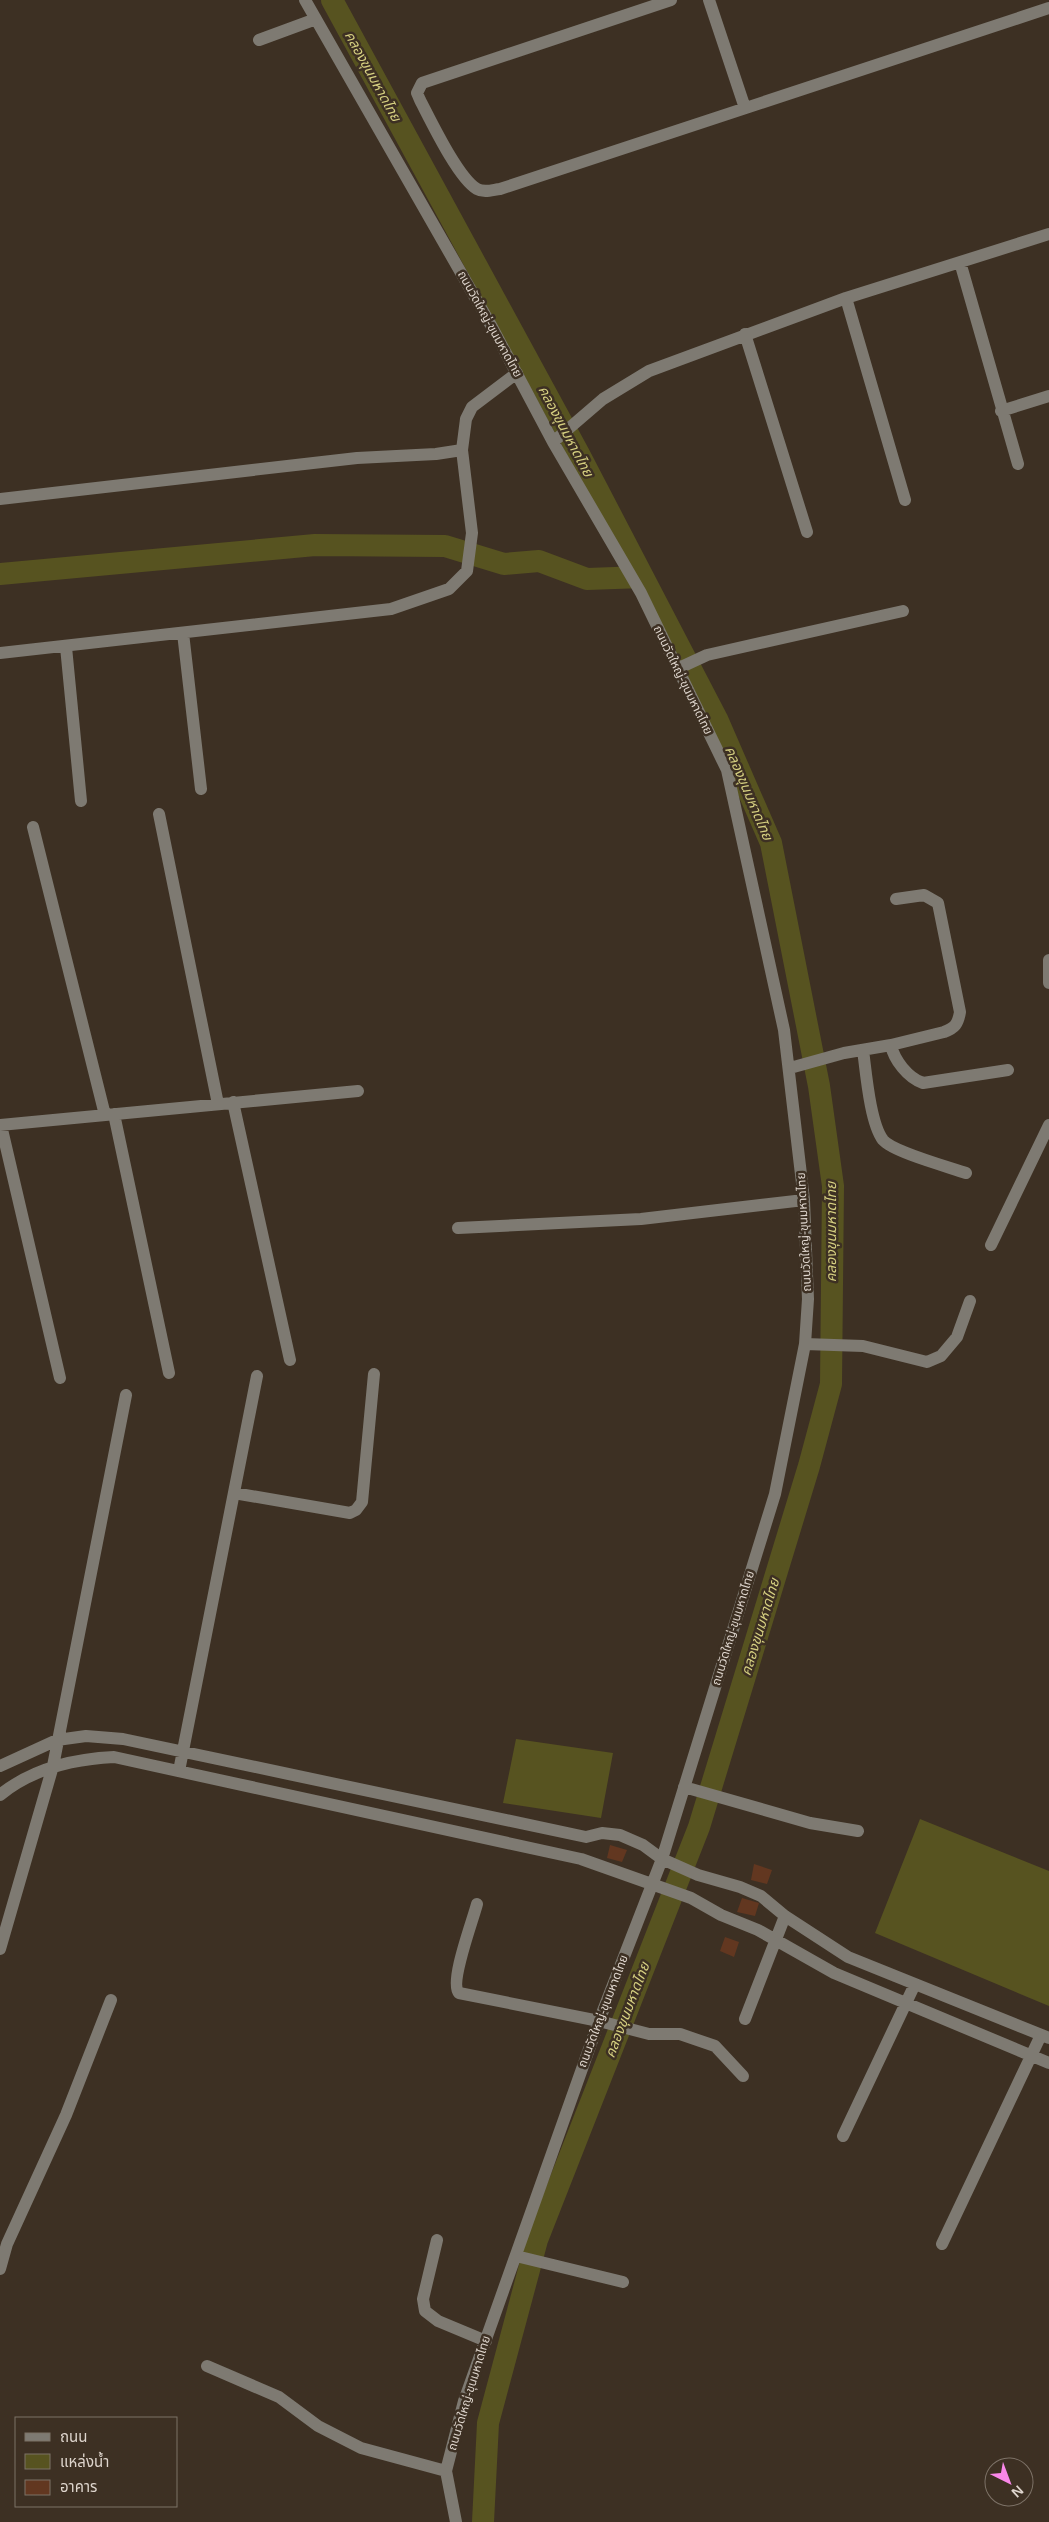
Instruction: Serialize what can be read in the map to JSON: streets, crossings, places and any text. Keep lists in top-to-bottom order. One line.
{"streets":{"street":["ถนนวัดใหญ่-ขุนมหาดไทย"]},"water":["คลองขุนมหาดไทย"],"legend":["ถนน","แหล่งน้ำ","อาคาร"],"north":"bottom right"}
